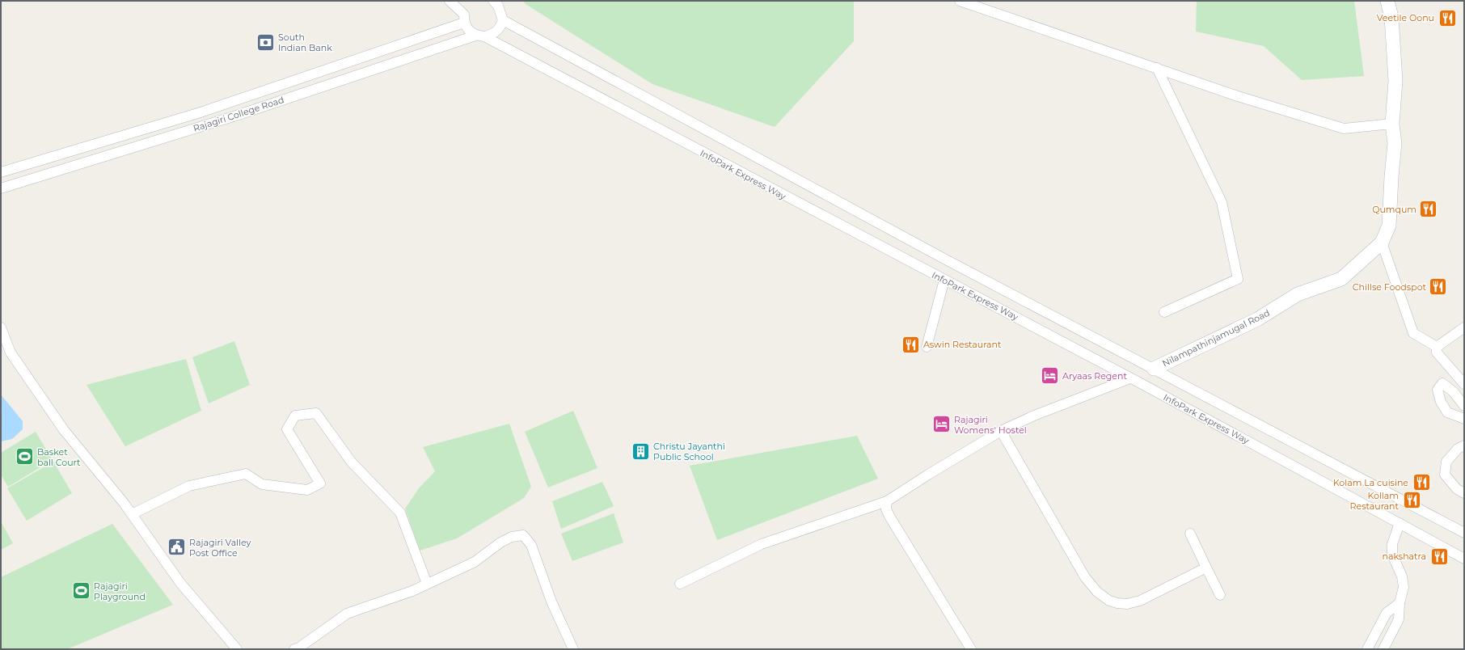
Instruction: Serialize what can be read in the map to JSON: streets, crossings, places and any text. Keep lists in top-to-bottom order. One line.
{"streets":{"street":["Rajagiri College Road","InfoPark Express Way","Nilampathinjamugal Road"]},"crossings":[["Rajagiri College Road","InfoPark Express Way"],["InfoPark Express Way","Nilampathinjamugal Road"]],"places":{"restaurant":["Veetile Oonu","Qumqum","Chillse Foodspot","Aswin Restaurant","Kolam La cuisine","Kollam Restaurant","nakshatra"],"bank":["South Indian Bank"],"hotel":["Aryaas Regent","Rajagiri Womens' Hostel"],"building":["Christu Jayanthi Public School"],"sports":["Basket ball Court","Rajagiri Playground"],"public building":["Rajagiri Valley Post Office"]}}
